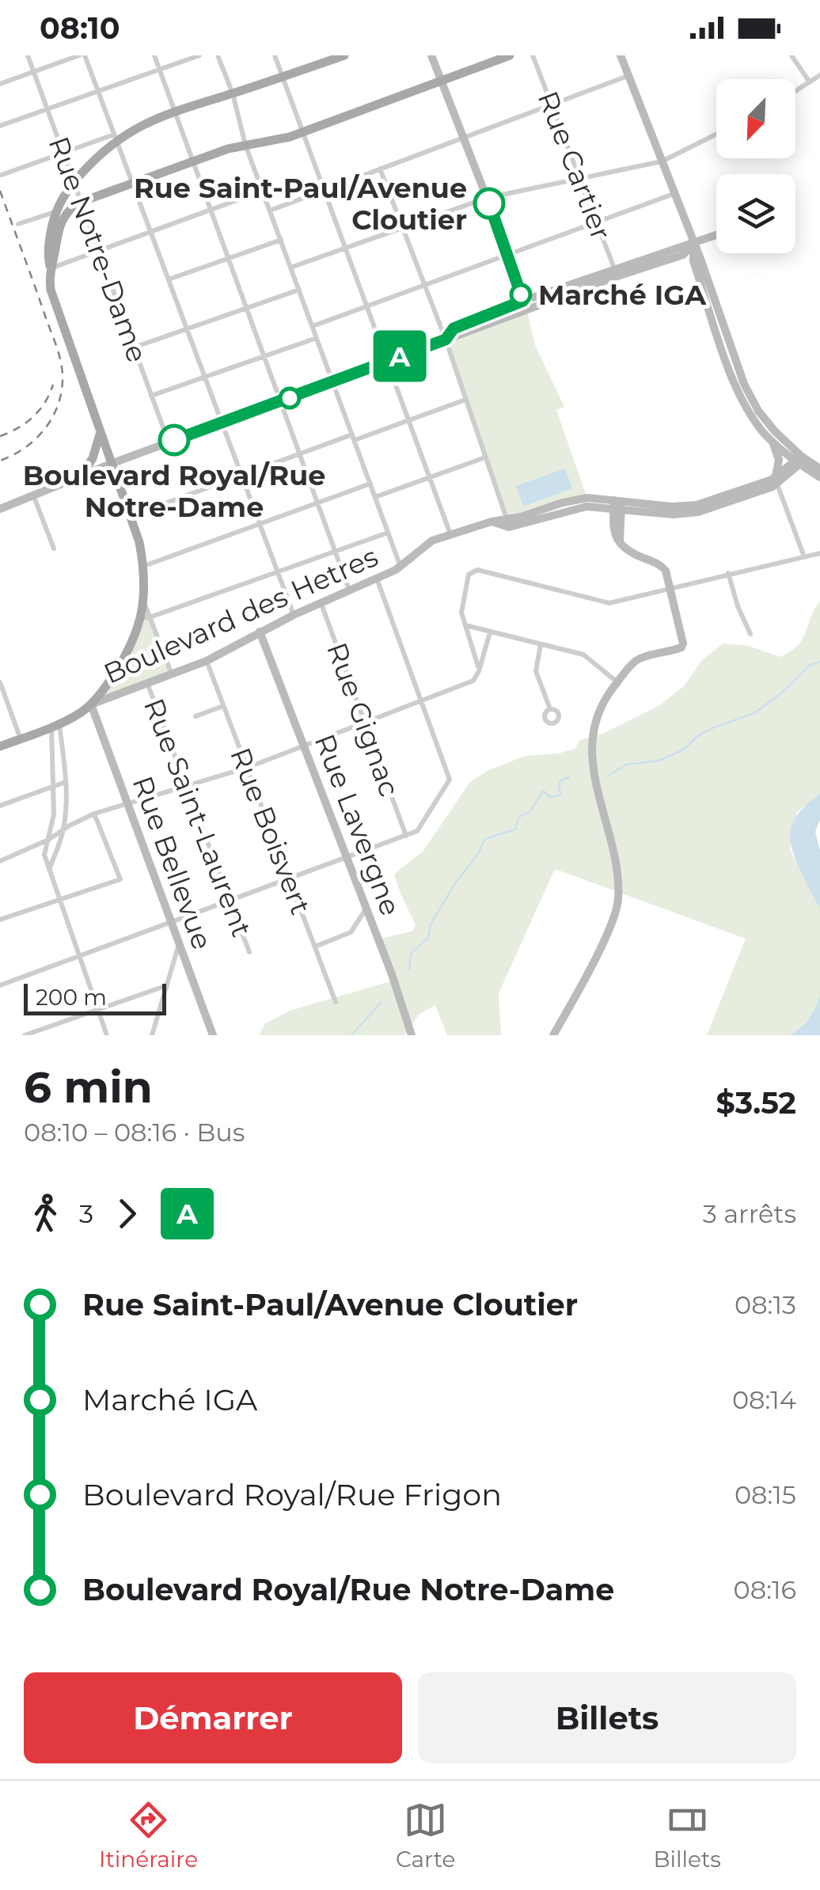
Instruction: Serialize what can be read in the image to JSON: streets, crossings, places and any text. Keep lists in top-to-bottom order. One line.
{"streets":{"street":["Rue Cartier","Rue Notre-Dame","Boulevard des Hetres","Rue Gignac","Rue Saint-Laurent","Rue Lavergne","Rue Boisvert","Rue Bellevue"]},"crossings":[["Boulevard des Hetres","Rue Gignac"],["Boulevard des Hetres","Rue Saint-Laurent"],["Boulevard des Hetres","Rue Lavergne"],["Boulevard des Hetres","Rue Boisvert"],["Boulevard des Hetres","Rue Bellevue"]],"places":["Rue Saint-Paul/Avenue Cloutier","Marché IGA","Boulevard Royal/Rue Notre-Dame"],"lines":["bus line A"],"scale_bar":"200 m","north":"bottom left","page":{"status":"08:10","on_map":"A","scale":"200 m","heading":["6 min","08:10 – 08:16 · Bus","$3.52"],"legs":["3","A","3 arrêts"],"list":[{"name":"Rue Saint-Paul/Avenue Cloutier","value":"08:13"},{"name":"Marché IGA","value":"08:14"},{"name":"Boulevard Royal/Rue Frigon","value":"08:15"},{"name":"Boulevard Royal/Rue Notre-Dame","value":"08:16"}],"buttons":["Démarrer","Billets"],"tabs":["Itinéraire","Carte","Billets"]}}
